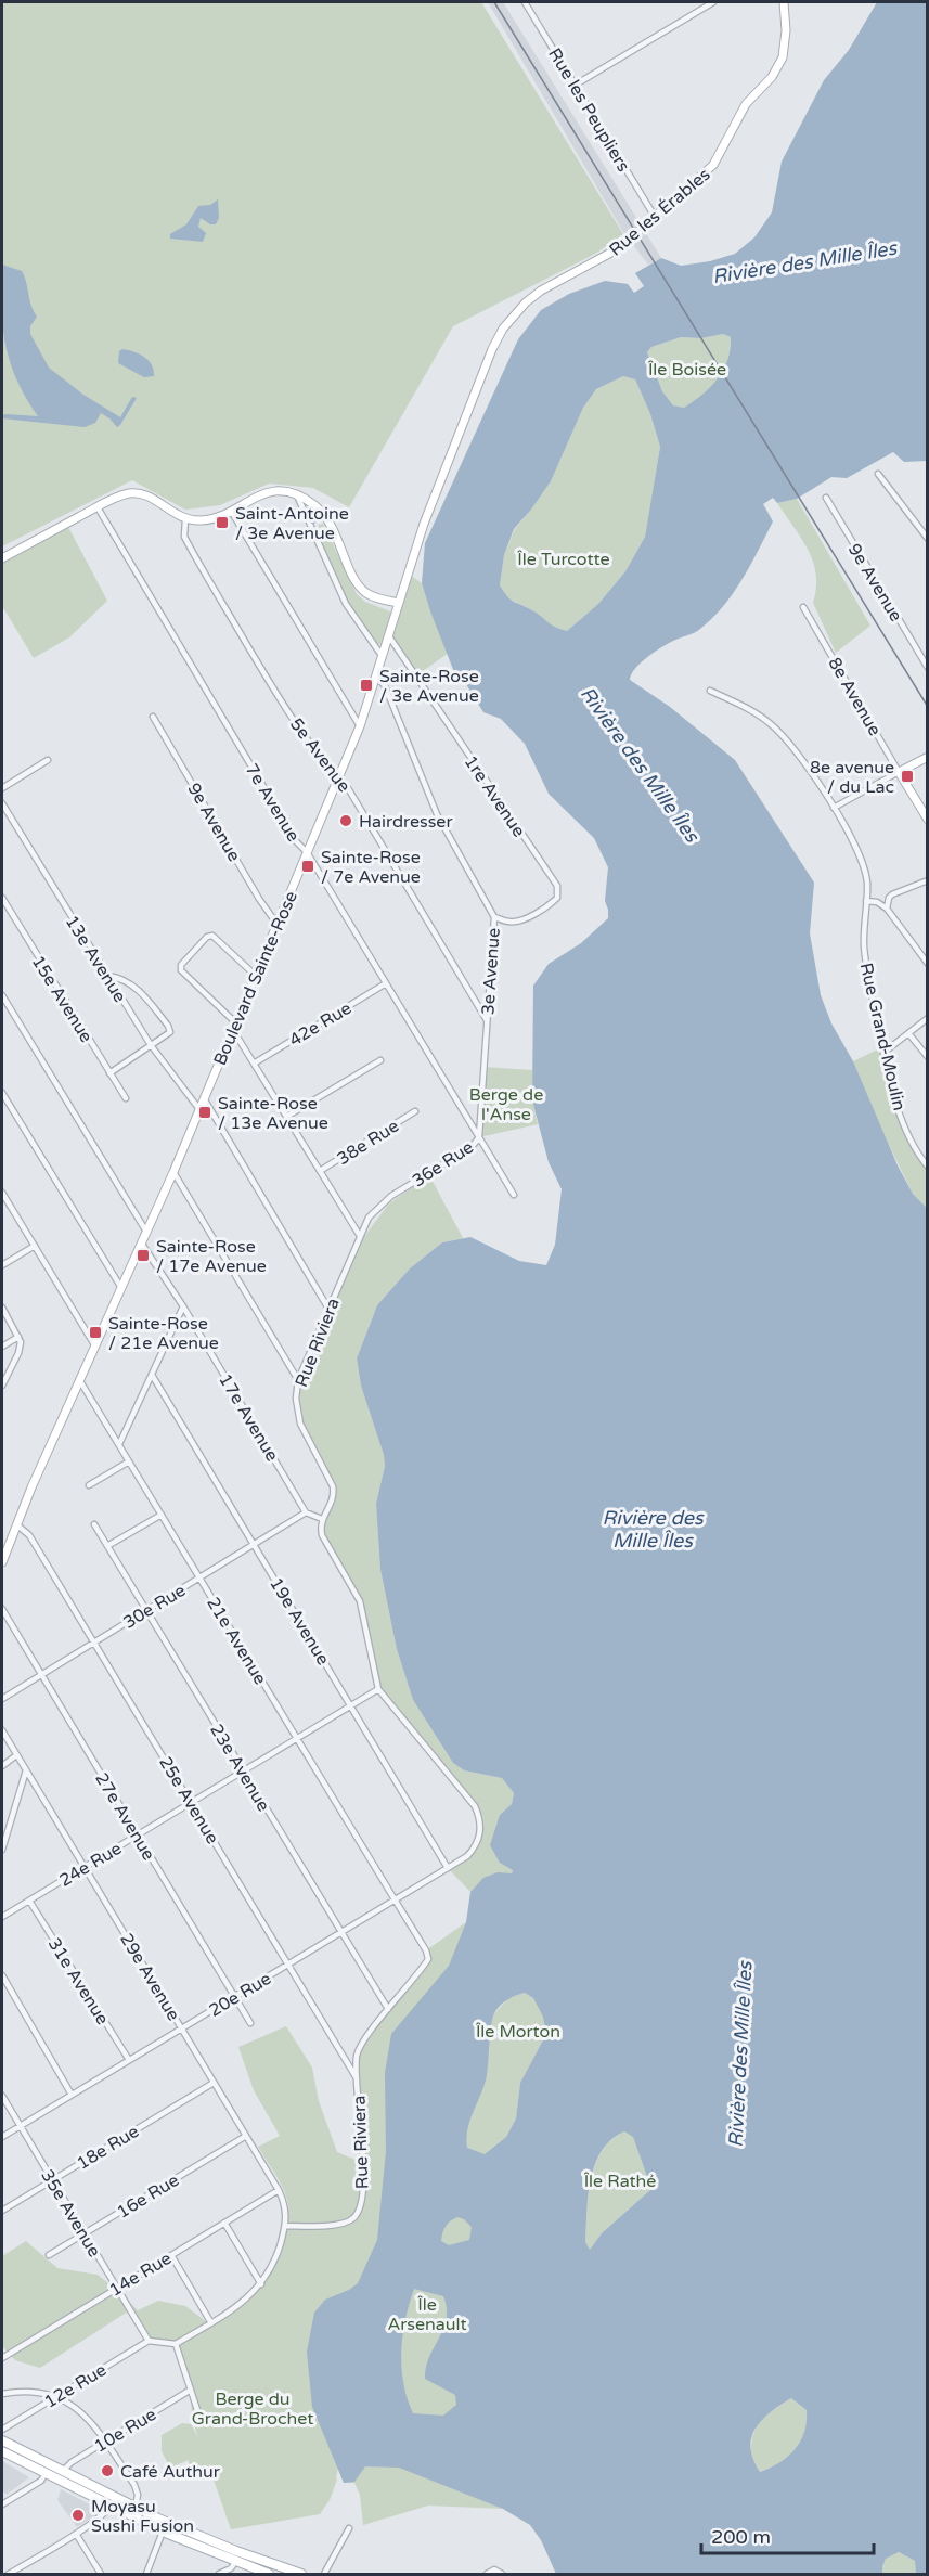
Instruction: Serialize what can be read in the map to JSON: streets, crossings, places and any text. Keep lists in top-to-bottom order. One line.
{"streets":{"street":["Rue les Peupliers","Rue les Érables","9e Avenue","8e Avenue","5e Avenue","1re Avenue","7e Avenue","13e Avenue","3e Avenue","Boulevard Sainte-Rose","15e Avenue","42e Rue","Rue Grand-Moulin","38e Rue","36e Rue","Rue Riviera","17e Avenue","30e Rue","19e Avenue","21e Avenue","23e Avenue","25e Avenue","27e Avenue","24e Rue","29e Avenue","31e Avenue","20e Rue","18e Rue","16e Rue","35e Avenue","14e Rue","12e Rue","10e Rue"]},"crossings":[["Rue les Peupliers","Rue les Érables"],["Rue les Érables","Boulevard Sainte-Rose"],["9e Avenue","Boulevard Sainte-Rose"],["5e Avenue","3e Avenue"],["5e Avenue","Boulevard Sainte-Rose"],["1re Avenue","3e Avenue"],["1re Avenue","Boulevard Sainte-Rose"],["7e Avenue","3e Avenue"],["7e Avenue","Boulevard Sainte-Rose"],["7e Avenue","42e Rue"],["7e Avenue","36e Rue"],["13e Avenue","Boulevard Sainte-Rose"],["3e Avenue","Boulevard Sainte-Rose"],["3e Avenue","36e Rue"],["Boulevard Sainte-Rose","17e Avenue"],["Boulevard Sainte-Rose","21e Avenue"],["Boulevard Sainte-Rose","25e Avenue"],["36e Rue","Rue Riviera"],["Rue Riviera","21e Avenue"],["Rue Riviera","23e Avenue"],["Rue Riviera","25e Avenue"],["Rue Riviera","29e Avenue"],["Rue Riviera","20e Rue"],["17e Avenue","30e Rue"],["30e Rue","19e Avenue"],["30e Rue","21e Avenue"],["30e Rue","23e Avenue"],["30e Rue","25e Avenue"],["30e Rue","27e Avenue"],["19e Avenue","24e Rue"],["19e Avenue","20e Rue"],["21e Avenue","24e Rue"],["21e Avenue","20e Rue"],["23e Avenue","24e Rue"],["23e Avenue","20e Rue"],["25e Avenue","24e Rue"],["25e Avenue","20e Rue"],["27e Avenue","24e Rue"],["27e Avenue","20e Rue"],["24e Rue","29e Avenue"],["24e Rue","31e Avenue"],["24e Rue","20e Rue"],["29e Avenue","20e Rue"],["29e Avenue","18e Rue"],["29e Avenue","16e Rue"],["29e Avenue","14e Rue"],["31e Avenue","20e Rue"],["20e Rue","35e Avenue"],["18e Rue","35e Avenue"],["16e Rue","35e Avenue"],["35e Avenue","14e Rue"],["35e Avenue","12e Rue"]],"water":["Rivière des Mille Îles"],"parks":["Île Boisée","Île Turcotte","Berge de l'Anse","Île Morton","Île Rathé","Île Arsenault","Berge du Grand-Brochet"],"places":{"transit":["Saint-Antoine / 3e Avenue","Sainte-Rose / 3e Avenue","8e avenue / du Lac","Sainte-Rose / 7e Avenue","Sainte-Rose / 13e Avenue","Sainte-Rose / 17e Avenue","Sainte-Rose / 21e Avenue"],"other":["Hairdresser","Café Authur","Moyasu Sushi Fusion"]},"scale_bar":"200 m"}
